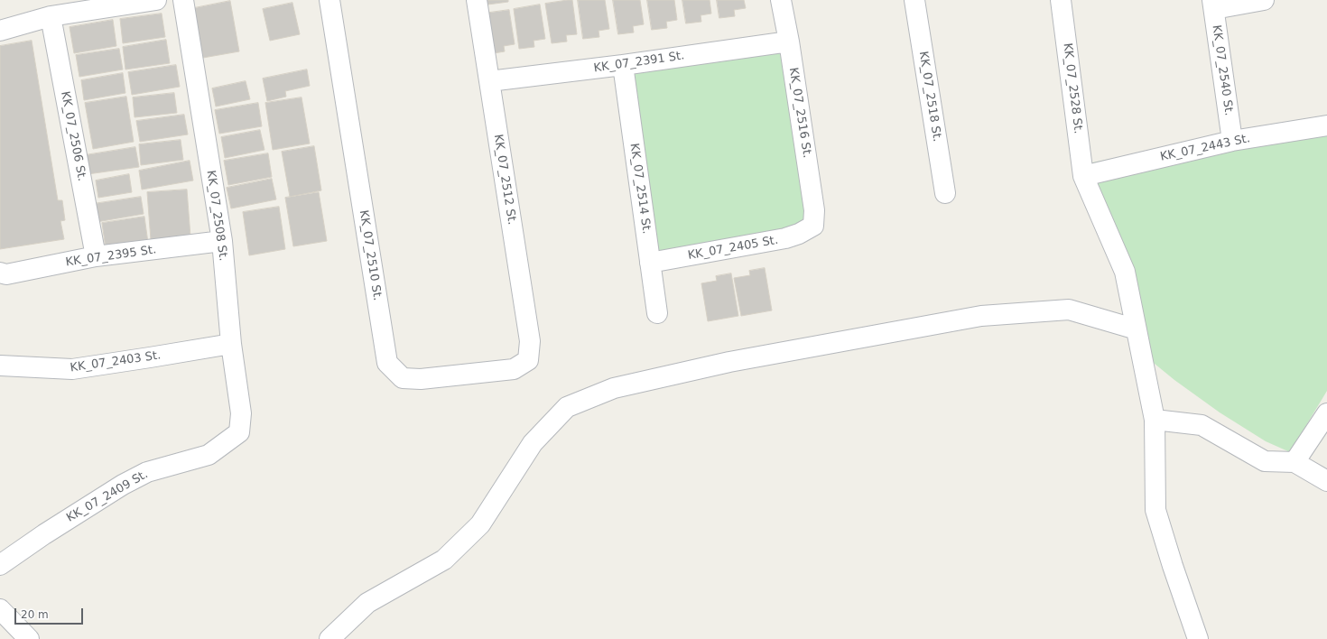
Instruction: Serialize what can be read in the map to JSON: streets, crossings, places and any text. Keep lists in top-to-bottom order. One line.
{"streets":{"street":["KK_07_2391 St.","KK_07_2540 St.","KK_07_2528 St.","KK_07_2518 St.","KK_07_2516 St.","KK_07_2506 St.","KK_07_2443 St.","KK_07_2512 St.","KK_07_2514 St.","KK_07_2508 St.","KK_07_2405 St.","KK_07_2510 St.","KK_07_2395 St.","KK_07_2403 St.","KK_07_2409 St."]},"crossings":[["KK_07_2391 St.","KK_07_2516 St."],["KK_07_2391 St.","KK_07_2512 St."],["KK_07_2391 St.","KK_07_2514 St."],["KK_07_2540 St.","KK_07_2443 St."],["KK_07_2528 St.","KK_07_2443 St."],["KK_07_2516 St.","KK_07_2405 St."],["KK_07_2506 St.","KK_07_2395 St."],["KK_07_2512 St.","KK_07_2510 St."],["KK_07_2514 St.","KK_07_2405 St."],["KK_07_2508 St.","KK_07_2395 St."],["KK_07_2508 St.","KK_07_2403 St."],["KK_07_2508 St.","KK_07_2409 St."]],"scale_bar":"20 m"}
